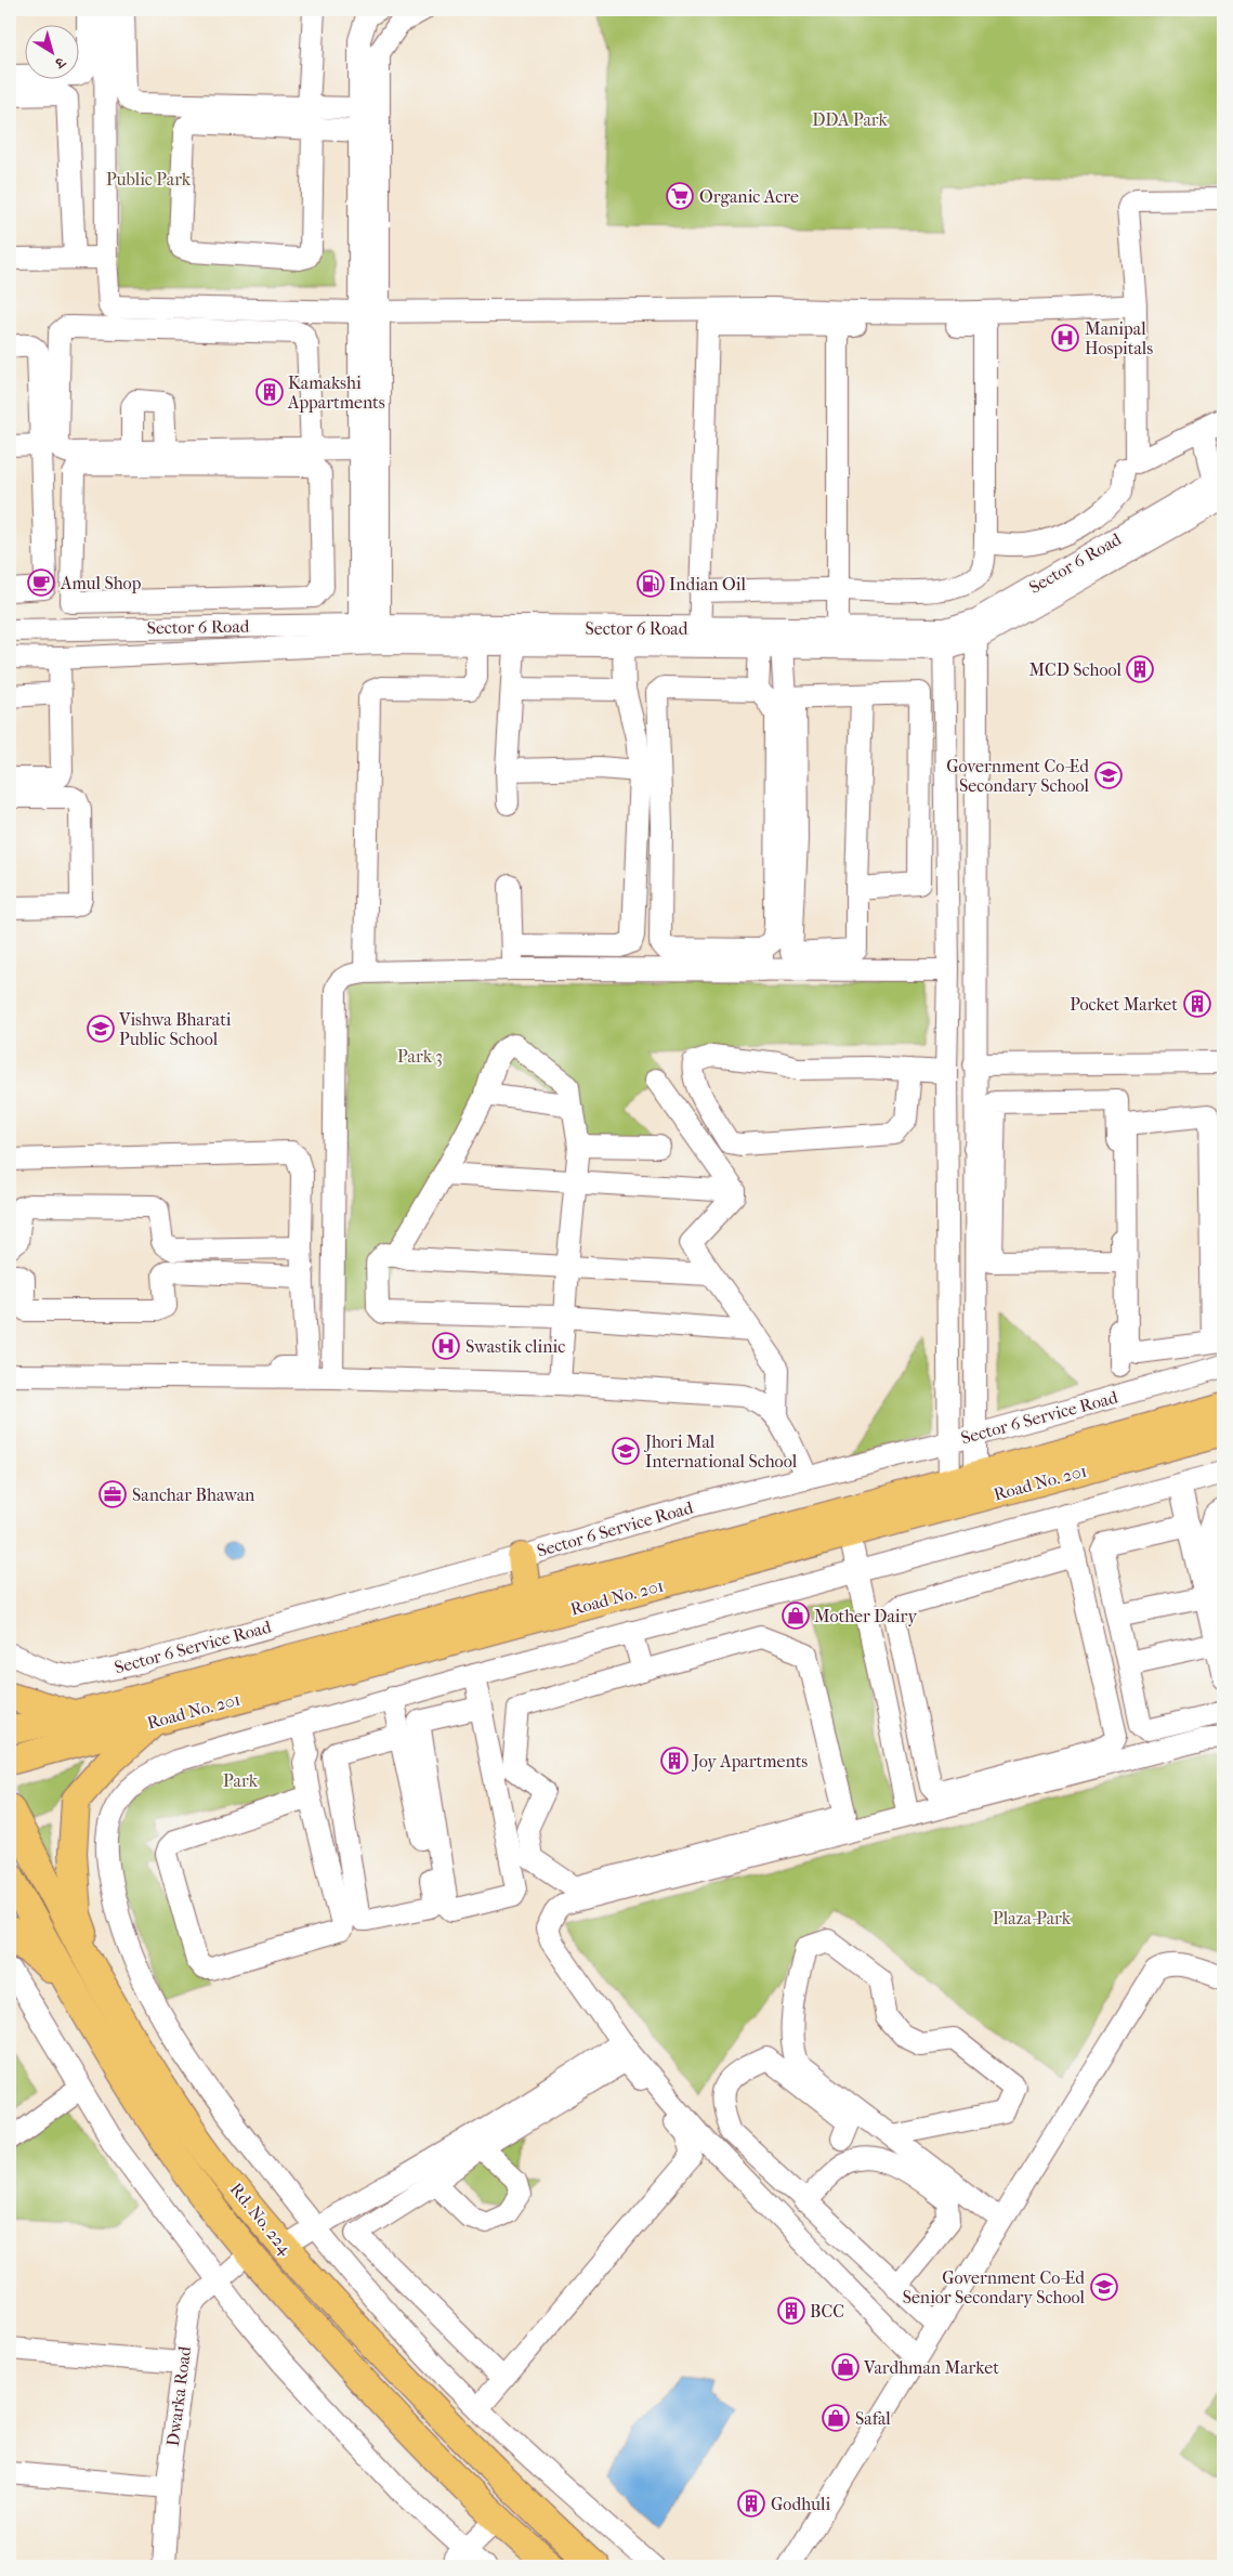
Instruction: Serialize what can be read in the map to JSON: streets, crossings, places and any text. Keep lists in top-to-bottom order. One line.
{"streets":{"main road":["Road No. 201","Rd. No. 224"],"street":["Sector 6 Road","Sector 6 Service Road","Dwarka Road"]},"crossings":[["Rd. No. 224","Dwarka Road"]],"parks":["DDA Park","Public Park","Park 3","Park","Plaza-Park"],"places":{"supermarket":["Organic Acre"],"hospital":["Manipal Hospitals","Swastik clinic"],"building":["Kamakshi Appartments","MCD School","Pocket Market","Joy Apartments","BCC","Godhuli"],"cafe":["Amul Shop"],"fuel station":["Indian Oil"],"school or university":["Government Co-Ed Secondary School","Vishwa Bharati Public School","Jhori Mal International School","Government Co-Ed Senior Secondary School"],"office":["Sanchar Bhawan"],"shop":["Mother Dairy","Vardhman Market","Safal"]},"north":"bottom right"}
